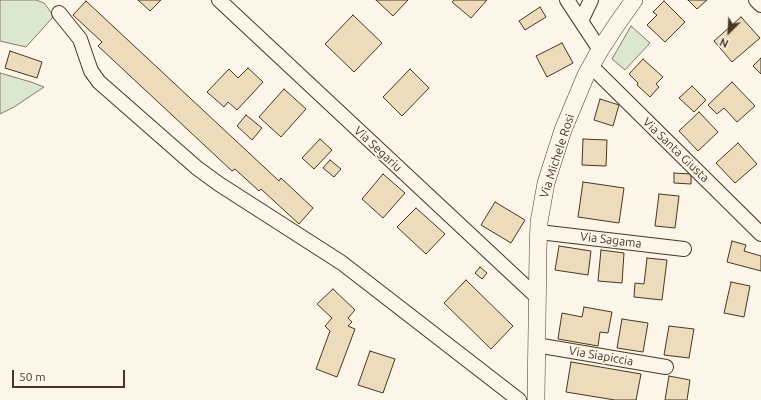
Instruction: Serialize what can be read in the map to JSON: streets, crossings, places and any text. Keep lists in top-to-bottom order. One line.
{"streets":{"street":["Via Segariu","Via Santa Giusta","Via Michele Rosi","Via Sagama","Via Siapiccia"]},"crossings":[["Via Segariu","Via Michele Rosi"],["Via Santa Giusta","Via Michele Rosi"],["Via Michele Rosi","Via Sagama"],["Via Michele Rosi","Via Siapiccia"]],"scale_bar":"50 m","north":"bottom left"}
